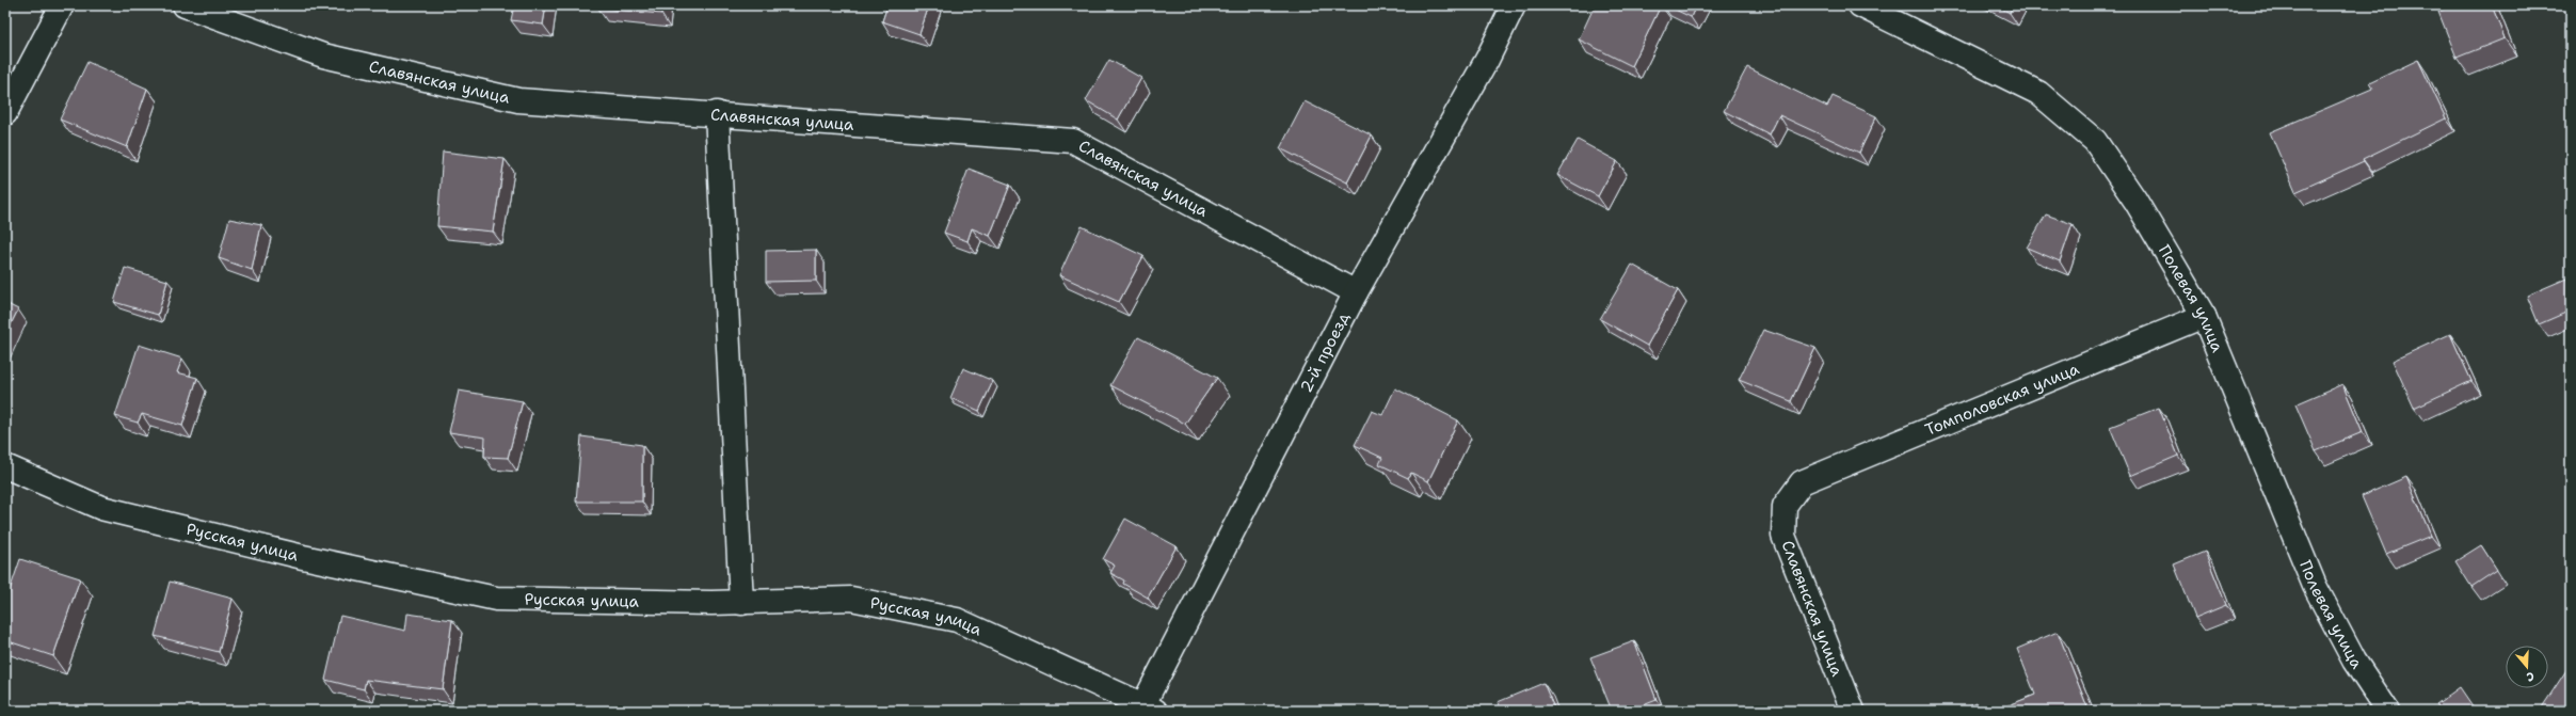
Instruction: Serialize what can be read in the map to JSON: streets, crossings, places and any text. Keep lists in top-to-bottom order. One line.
{"streets":{"street":["Славянская улица","Полевая улица","2-й проезд","Томполовская улица","Русская улица"]},"crossings":[["Славянская улица","2-й проезд"],["Славянская улица","Томполовская улица"],["Полевая улица","Томполовская улица"],["2-й проезд","Русская улица"]],"north":"bottom"}
